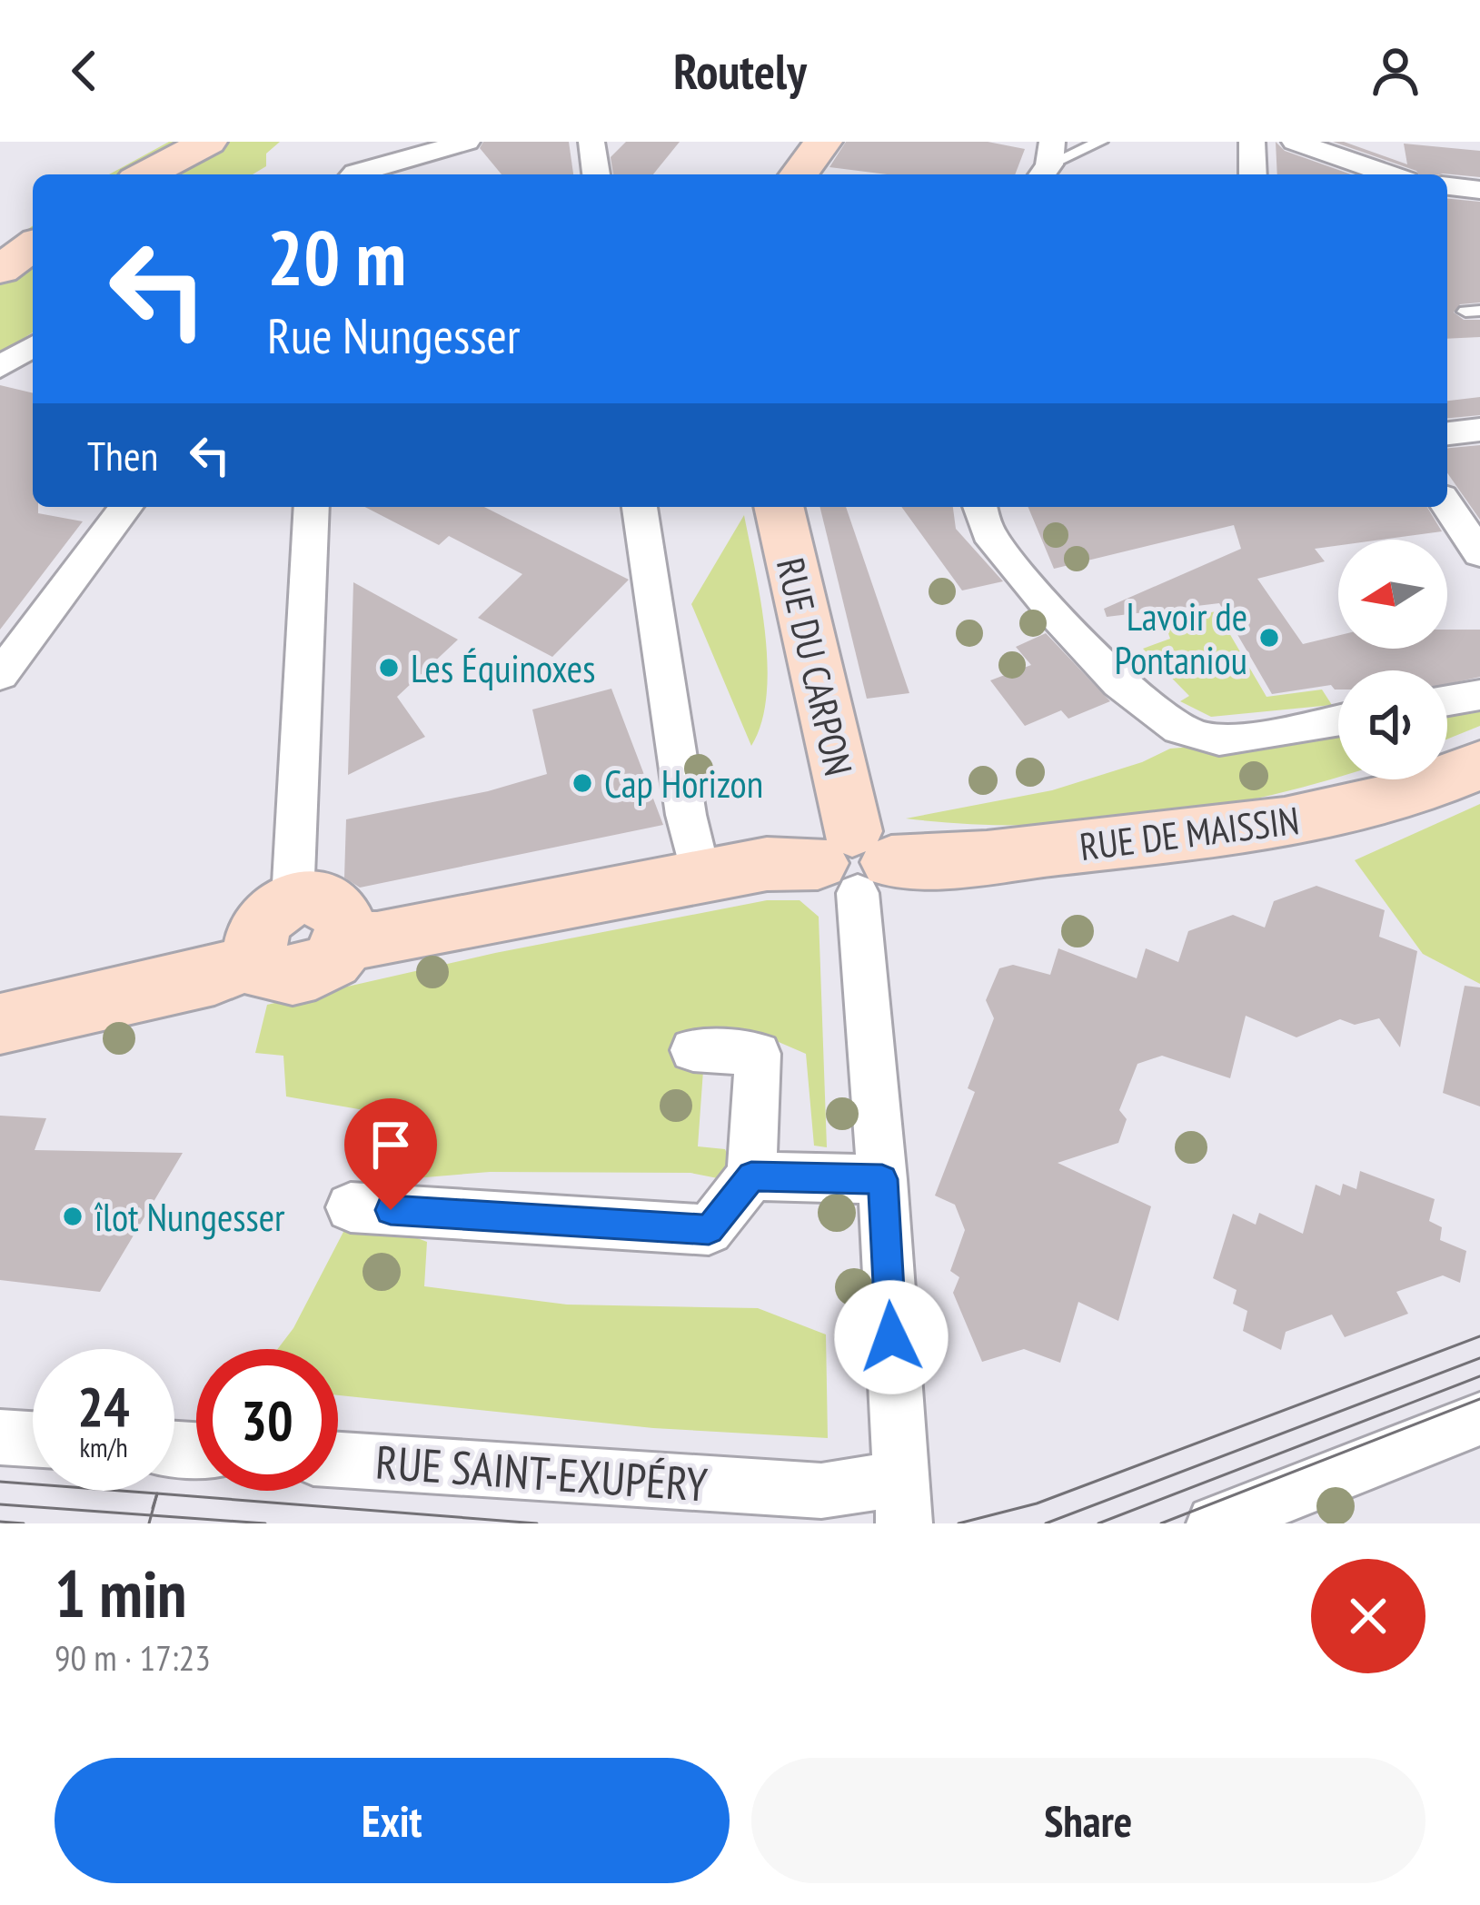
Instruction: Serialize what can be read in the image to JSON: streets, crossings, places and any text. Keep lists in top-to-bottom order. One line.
{"streets":{"street":["RUE DU CARPON","RUE DE MAISSIN","RUE SAINT-EXUPÉRY"]},"crossings":[["RUE DU CARPON","RUE DE MAISSIN"],["RUE DU CARPON","RUE SAINT-EXUPÉRY"]],"places":["Lavoir de Pontaniou","Les Équinoxes","Cap Horizon","îlot Nungesser"],"north":"left","page":{"header":"Routely","turn":["20 m","Rue Nungesser"],"then":"Then","speed":"24 km/h","limit":"30","heading":["1 min","90 m · 17:23"],"buttons":["Exit","Share"]}}
